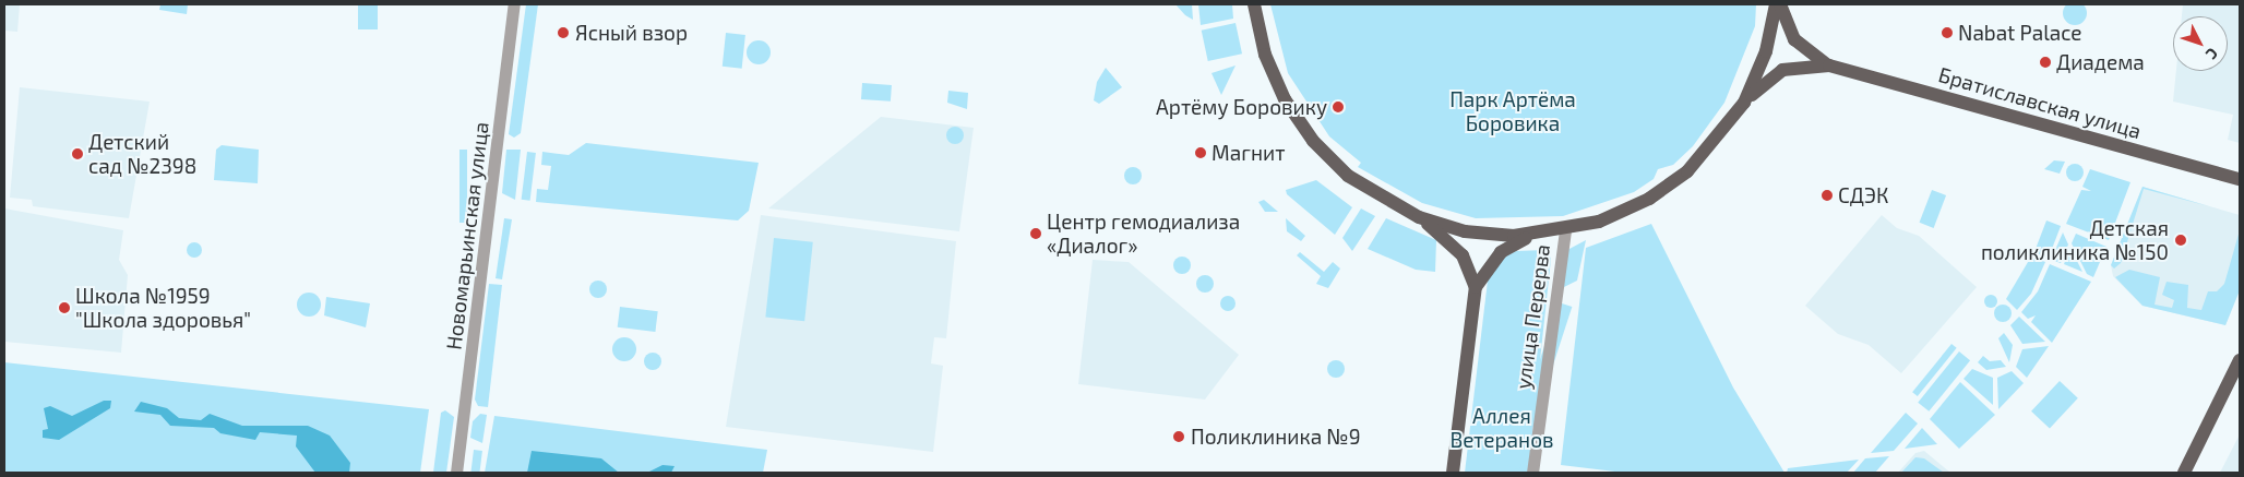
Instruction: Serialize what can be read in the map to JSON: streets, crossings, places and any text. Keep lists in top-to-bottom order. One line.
{"streets":{"main road":["Братиславская улица","улица Перерва"],"street":["Новомарьинская улица"]},"crossings":[["Братиславская улица","улица Перерва"]],"parks":["Парк Артёма Боровика","Аллея Ветеранов"],"places":["Ясный взор","Nabat Palace","Диадема","Артёму Боровику","Магнит","Детский сад №2398","СДЭК","Центр гемодиализа «Диалог»","Детская поликлиника №150","Школа №1959 \"Школа здоровья\"","Поликлиника №9"],"north":"bottom right"}
